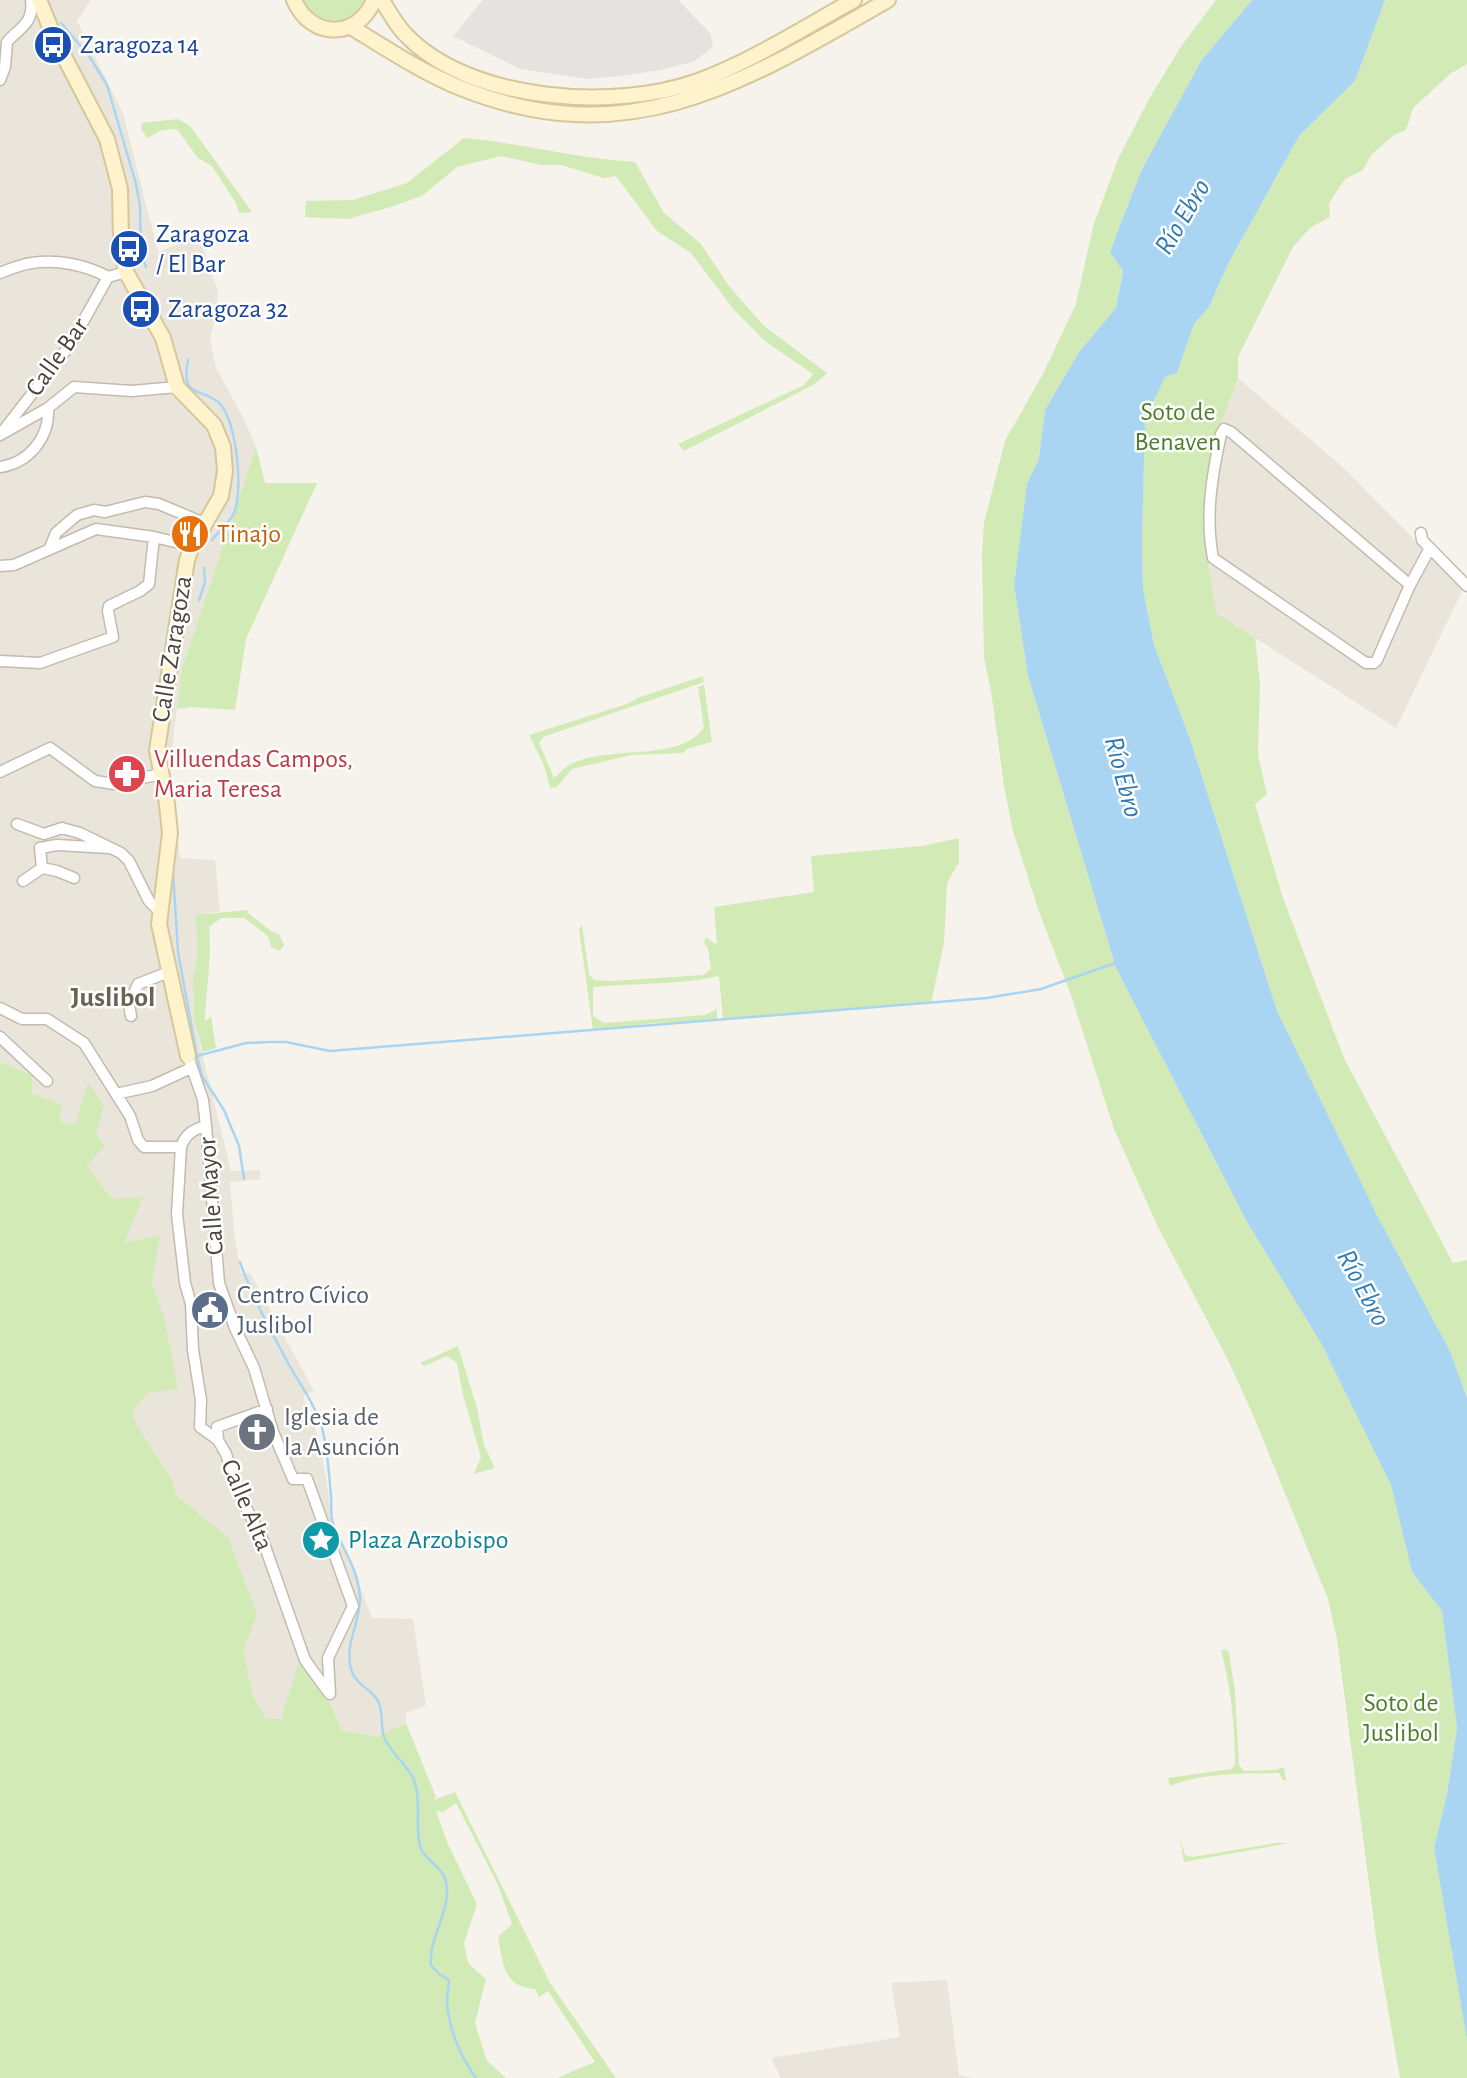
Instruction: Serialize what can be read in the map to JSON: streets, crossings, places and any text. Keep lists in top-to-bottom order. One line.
{"streets":{"main road":["Calle Zaragoza"],"street":["Calle Bar","Calle Mayor","Calle Alta"]},"crossings":[["Calle Zaragoza","Calle Mayor"],["Calle Mayor","Calle Alta"]],"districts":["Juslibol"],"water":["Río Ebro"],"parks":["Soto de Benaven","Soto de Juslibol"],"places":{"bus stop":["Zaragoza 14","Zaragoza / El Bar","Zaragoza 32"],"restaurant":["Tinajo"],"pharmacy":["Villuendas Campos, Maria Teresa"],"public building":["Centro Cívico Juslibol"],"church":["Iglesia de la Asunción"],"place":["Plaza Arzobispo"]}}
